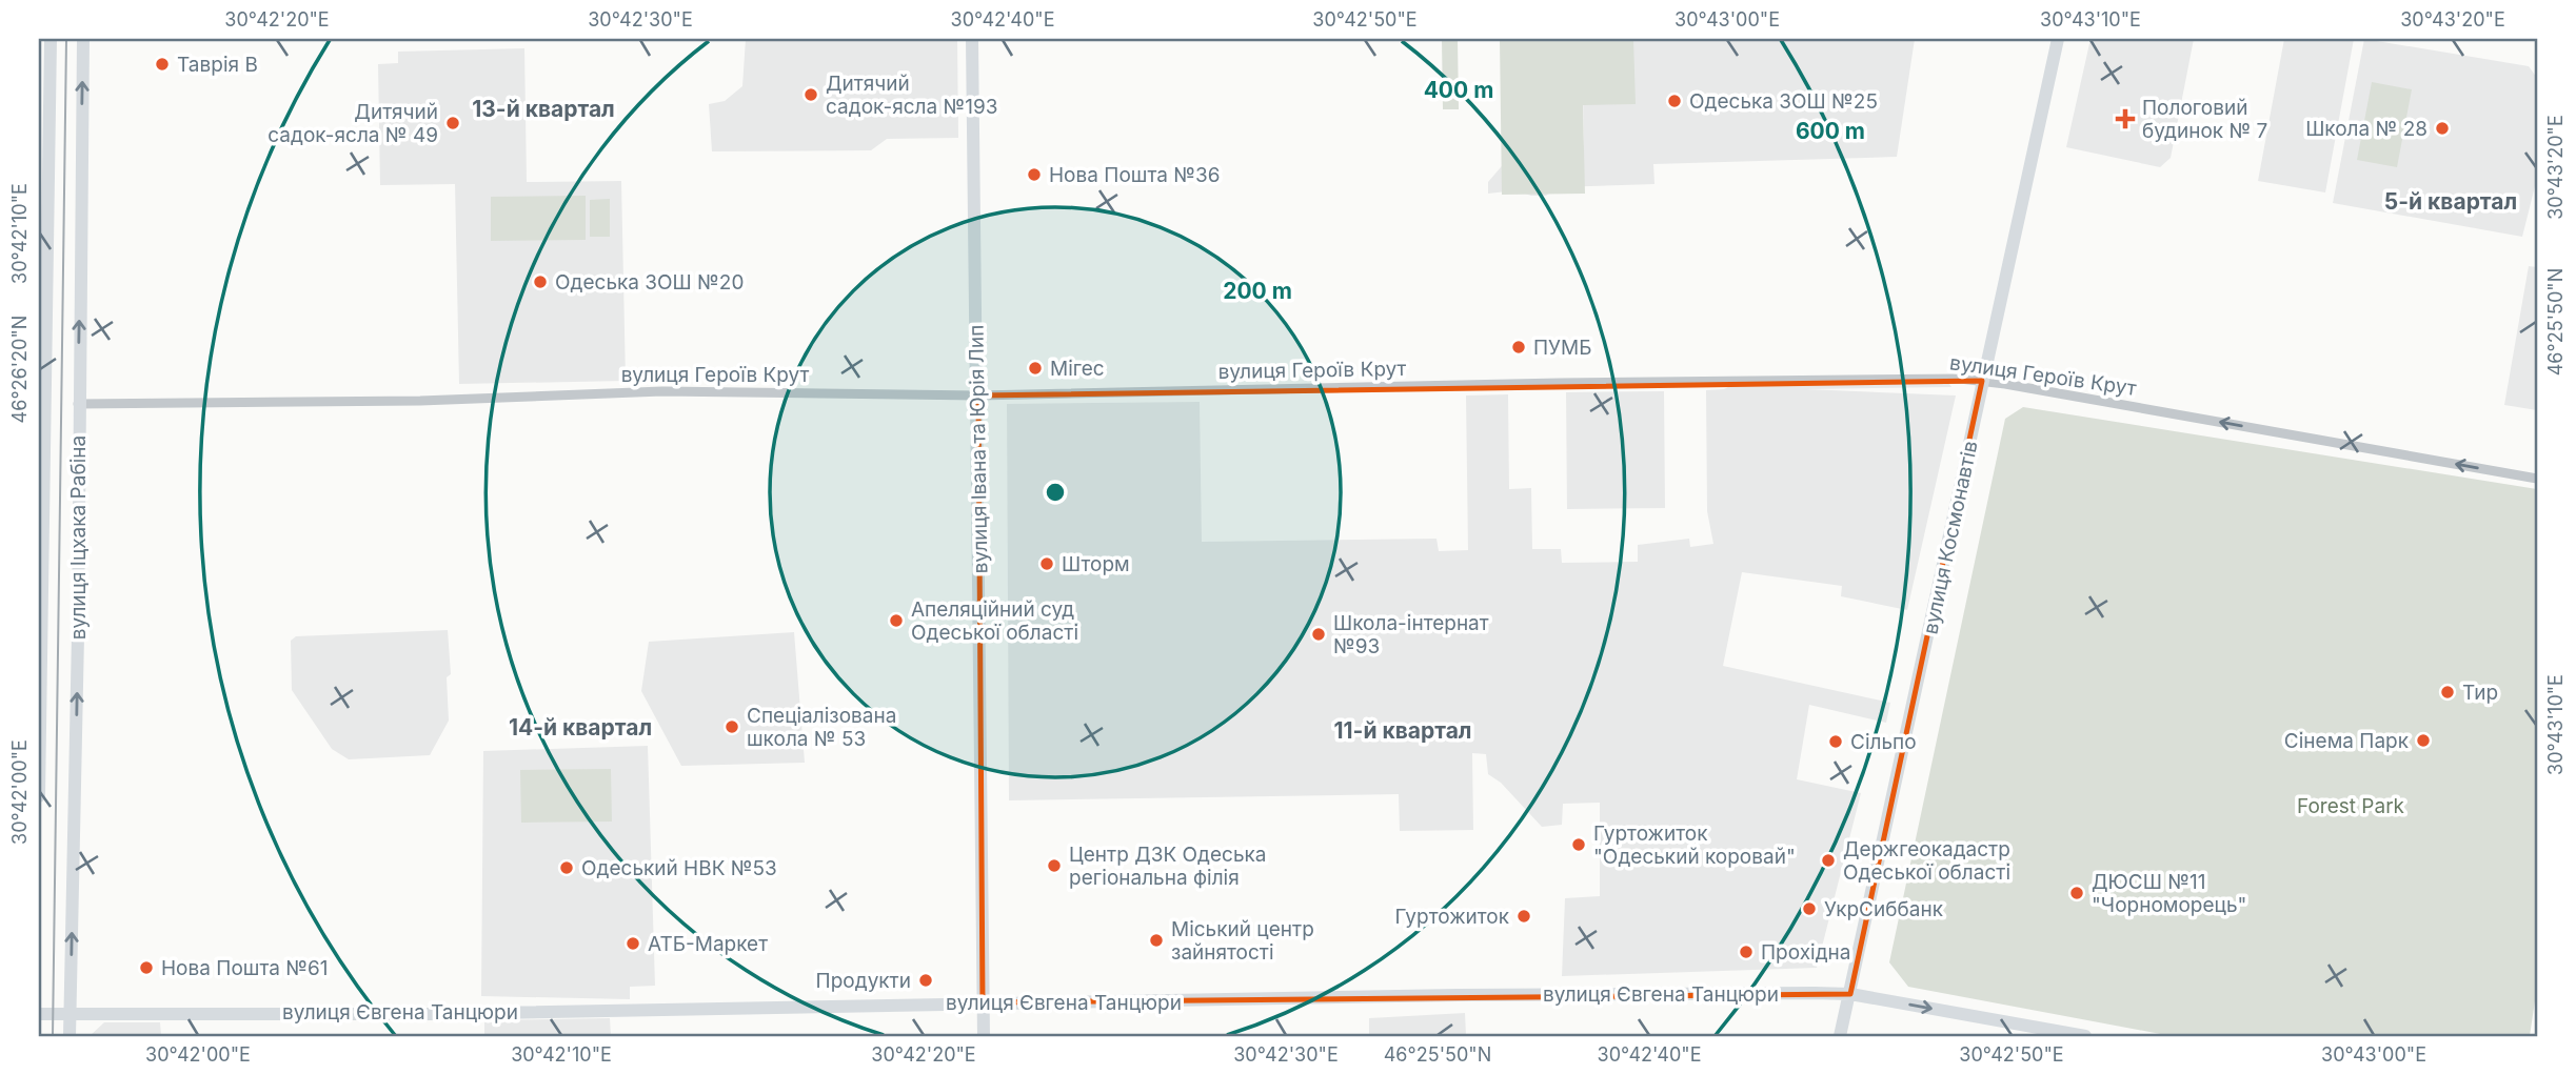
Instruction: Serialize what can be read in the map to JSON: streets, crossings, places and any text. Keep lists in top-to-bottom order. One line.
{"streets":{"street":["вулиця Героїв Крут","вулиця Івана та Юрія Лип","вулиця Іцхака Рабіна","вулиця Космонавтів","вулиця Євгена Танцюри"]},"crossings":[["вулиця Героїв Крут","вулиця Івана та Юрія Лип"],["вулиця Героїв Крут","вулиця Іцхака Рабіна"],["вулиця Героїв Крут","вулиця Космонавтів"],["вулиця Івана та Юрія Лип","вулиця Євгена Танцюри"],["вулиця Іцхака Рабіна","вулиця Євгена Танцюри"],["вулиця Космонавтів","вулиця Євгена Танцюри"]],"districts":["13-й квартал","5-й квартал","14-й квартал","11-й квартал"],"parks":["Forest Park"],"places":{"other":["Таврія В","Дитячий садок-ясла №193","Одеська ЗОШ №25","Дитячий садок-ясла № 49","Школа № 28","Нова Пошта №36","Одеська ЗОШ №20","ПУМБ","Мігес","Шторм","Апеляційний суд Одеської області","Школа-інтернат №93","Тир","Спеціалізована школа № 53","Сінема Парк","Сільпо","Гуртожиток \"Одеський коровай\"","Держгеокадастр Одеської області","Центр ДЗК Одеська регіональна філія","Одеський НВК №53","ДЮСШ №11 \"Чорноморець\"","УкрСиббанк","Гуртожиток","Міський центр зайнятості","АТБ-Маркет","Прохідна","Нова Пошта №61","Продукти"],"health":["Пологовий будинок № 7"]},"coordinates":["30°42'20\"E","30°42'30\"E","30°42'40\"E","30°42'50\"E","30°43'00\"E","30°43'10\"E","30°43'20\"E","30°42'10\"E","46°25'50\"N","46°26'20\"N","30°42'00\"E"],"rings":["400 m","600 m","200 m"]}
